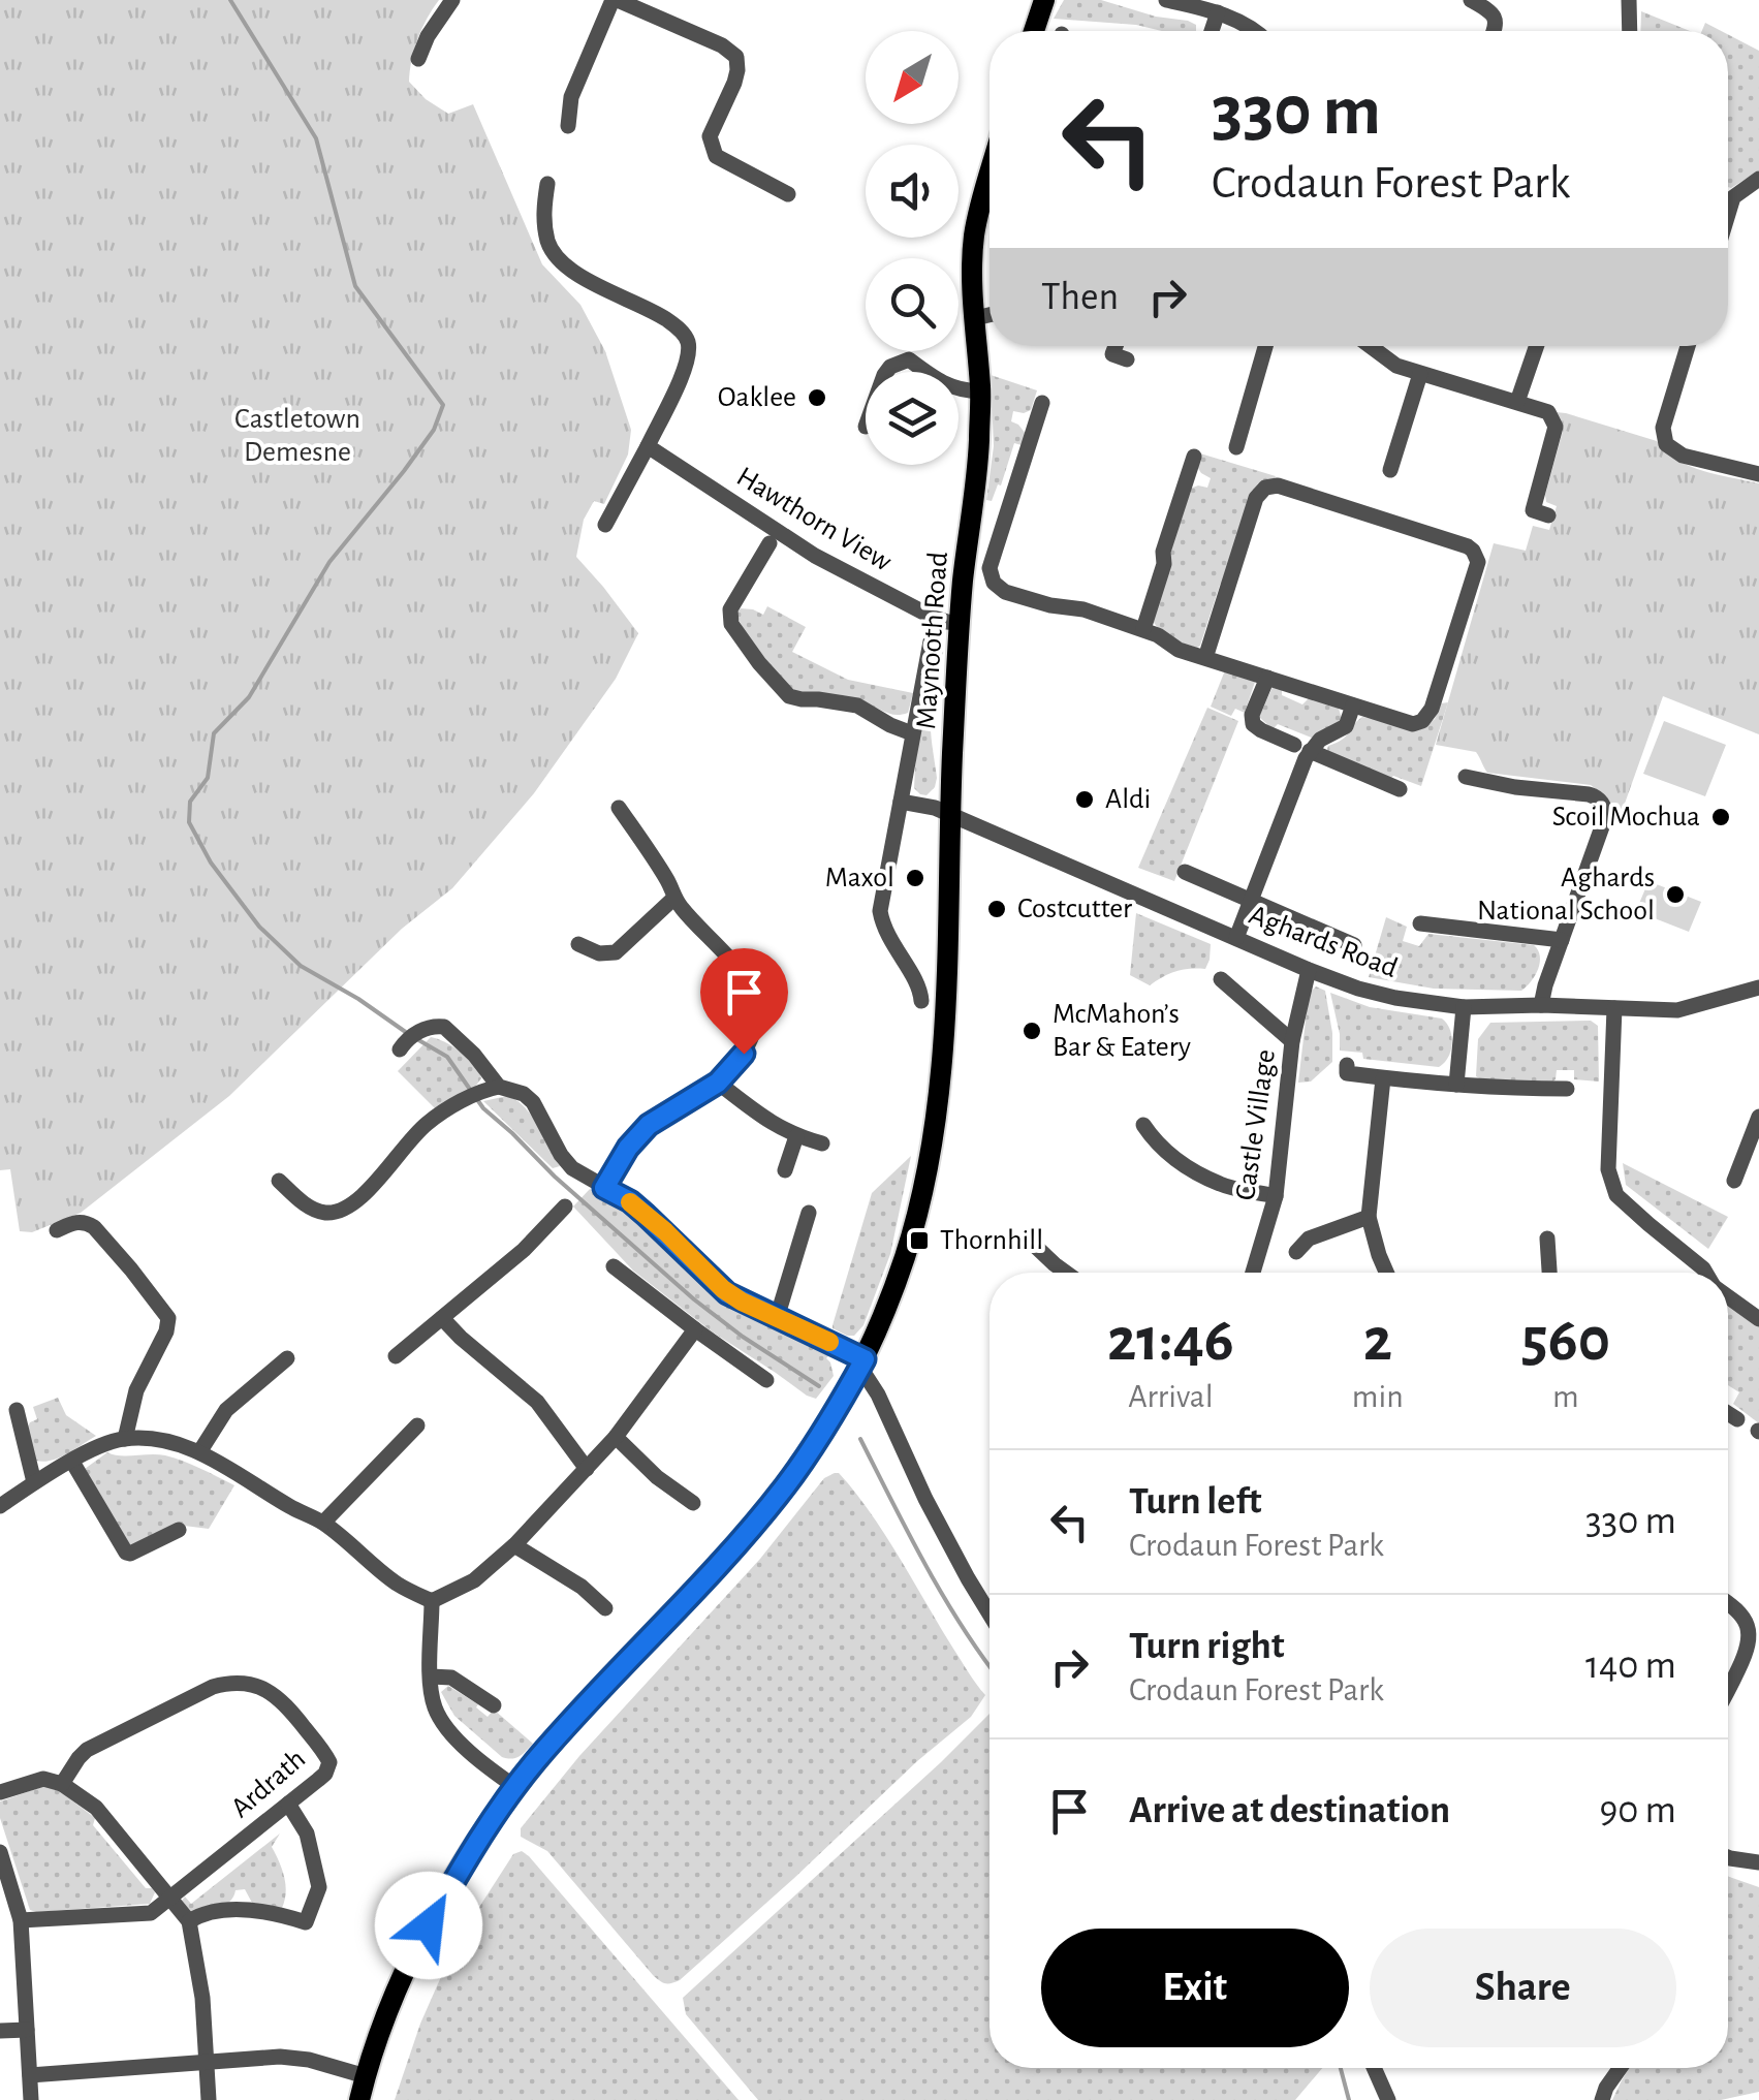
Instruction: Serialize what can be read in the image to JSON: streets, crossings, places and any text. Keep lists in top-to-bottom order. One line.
{"streets":{"main road":["Maynooth Road"],"street":["Hawthorn View","Aghards Road","Castle Village","Ardrath"]},"crossings":[["Hawthorn View","Maynooth Road"],["Maynooth Road","Aghards Road"],["Aghards Road","Castle Village"]],"parks":["Castletown Demesne"],"places":{"other":["Oaklee","Aldi","Scoil Mochua","Maxol","Aghards National School","Costcutter","McMahon’s Bar & Eatery"],"transit":["Thornhill"]},"north":"bottom left","page":{"turn":["330 m","Crodaun Forest Park"],"then":"Then","eta":["21:46","Arrival","2","min","560","m"],"list":[{"name":"Turn left","note":"Crodaun Forest Park","value":"330 m"},{"name":"Turn right","note":"Crodaun Forest Park","value":"140 m"},{"name":"Arrive at destination","value":"90 m"}],"buttons":["Exit","Share"]}}
